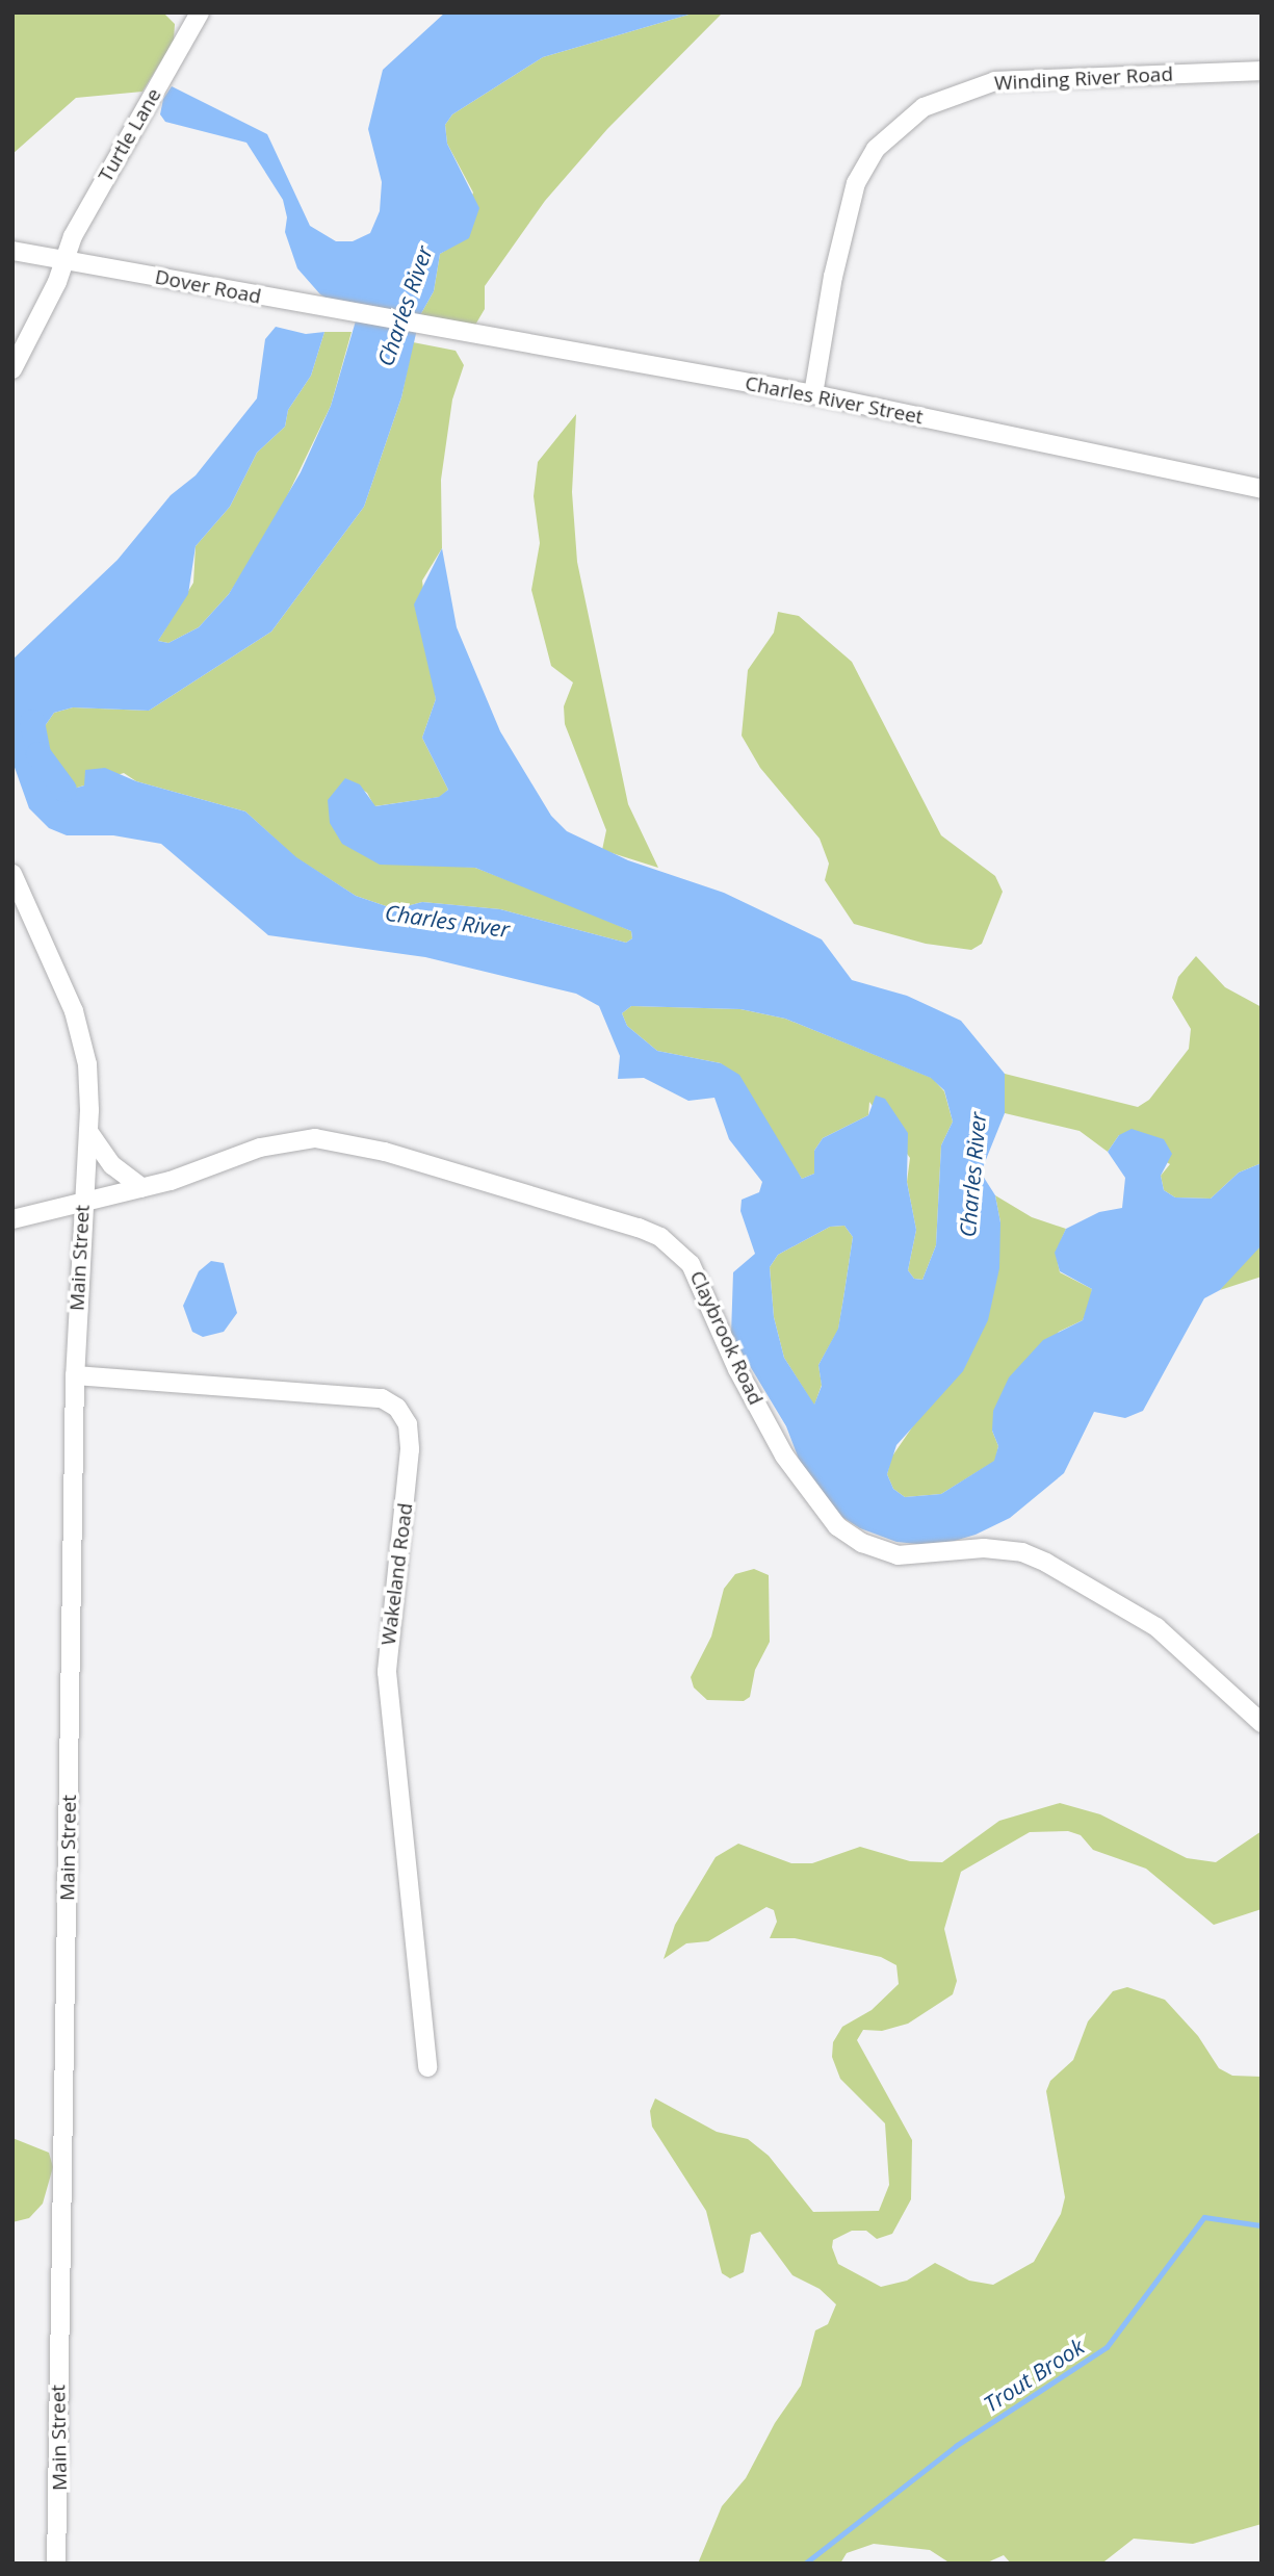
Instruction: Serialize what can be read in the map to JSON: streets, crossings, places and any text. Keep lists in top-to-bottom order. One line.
{"streets":{"street":["Winding River Road","Turtle Lane","Dover Road","Charles River Street","Main Street","Claybrook Road","Wakeland Road"]},"crossings":[["Winding River Road","Charles River Street"],["Turtle Lane","Dover Road"],["Dover Road","Charles River Street"],["Main Street","Claybrook Road"],["Main Street","Wakeland Road"]],"water":["Charles River","Trout Brook"]}
